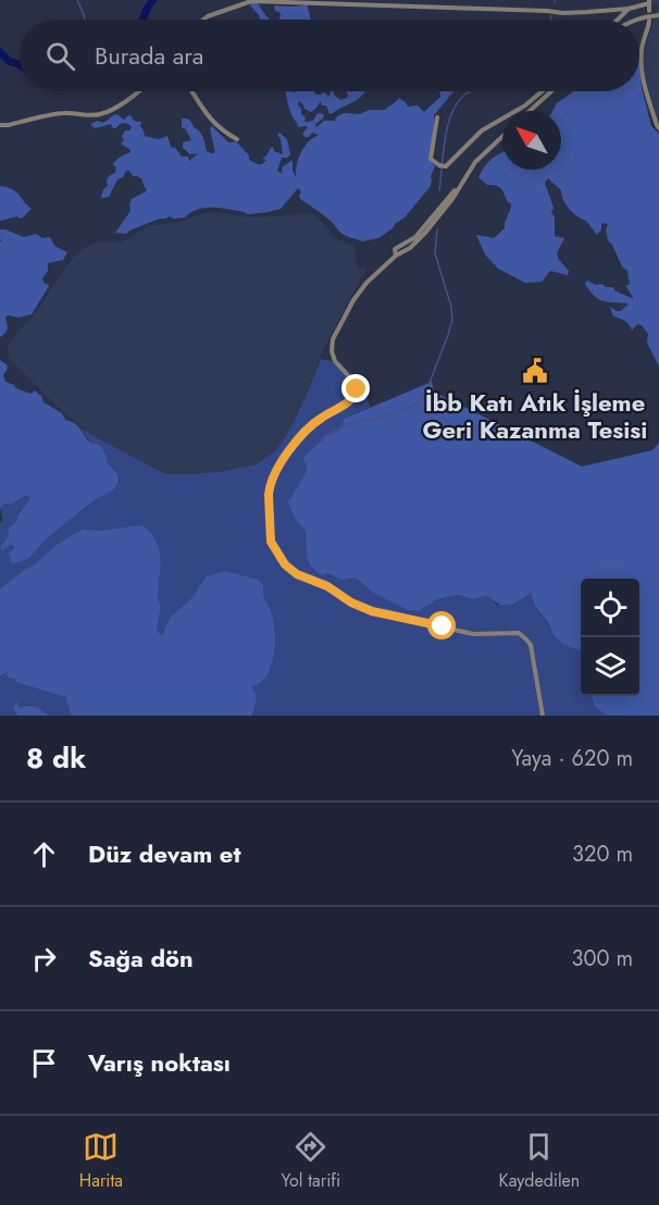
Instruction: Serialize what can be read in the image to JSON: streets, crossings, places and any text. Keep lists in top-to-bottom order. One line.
{"places":{"public building":["İbb Katı Atık İşleme Geri Kazanma Tesisi"]},"north":"top left","page":{"search":"Burada ara","heading":["8 dk","Yaya · 620 m"],"list":[["Düz devam et","320 m"],["Sağa dön","300 m"],"Varış noktası"],"nav":["Harita","Yol tarifi","Kaydedilen"]}}
